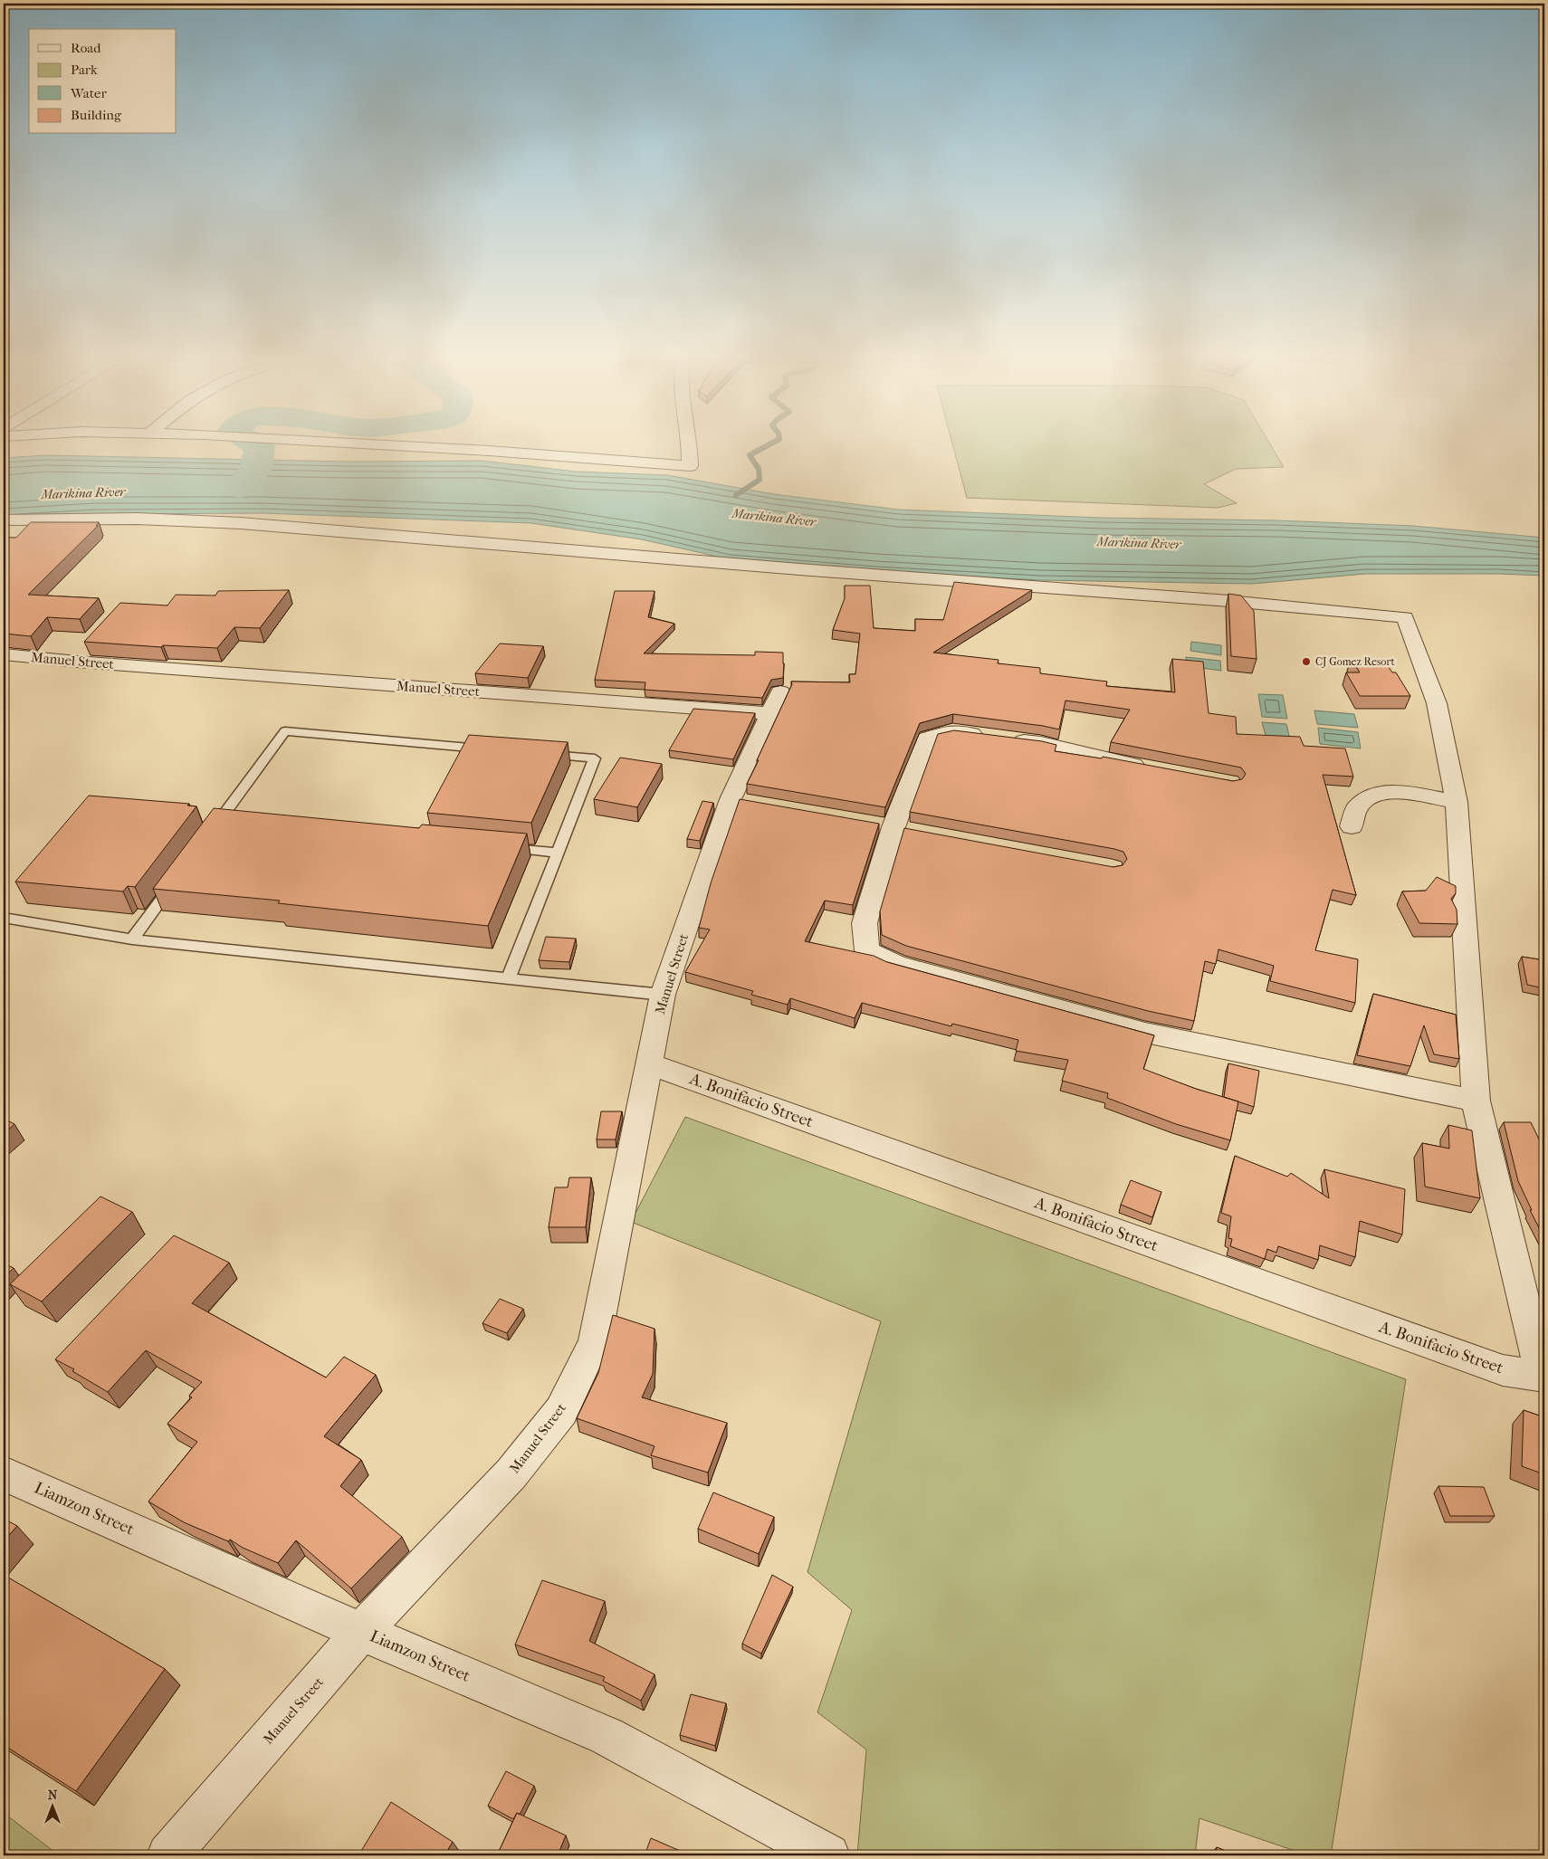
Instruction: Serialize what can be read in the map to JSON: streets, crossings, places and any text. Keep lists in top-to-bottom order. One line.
{"streets":{"street":["Manuel Street","A. Bonifacio Street","Liamzon Street"]},"crossings":[["Manuel Street","A. Bonifacio Street"],["Manuel Street","Liamzon Street"]],"water":["Marikina River"],"places":["CJ Gomez Resort"],"legend":["Road","Park","Water","Building"],"north":"top"}
